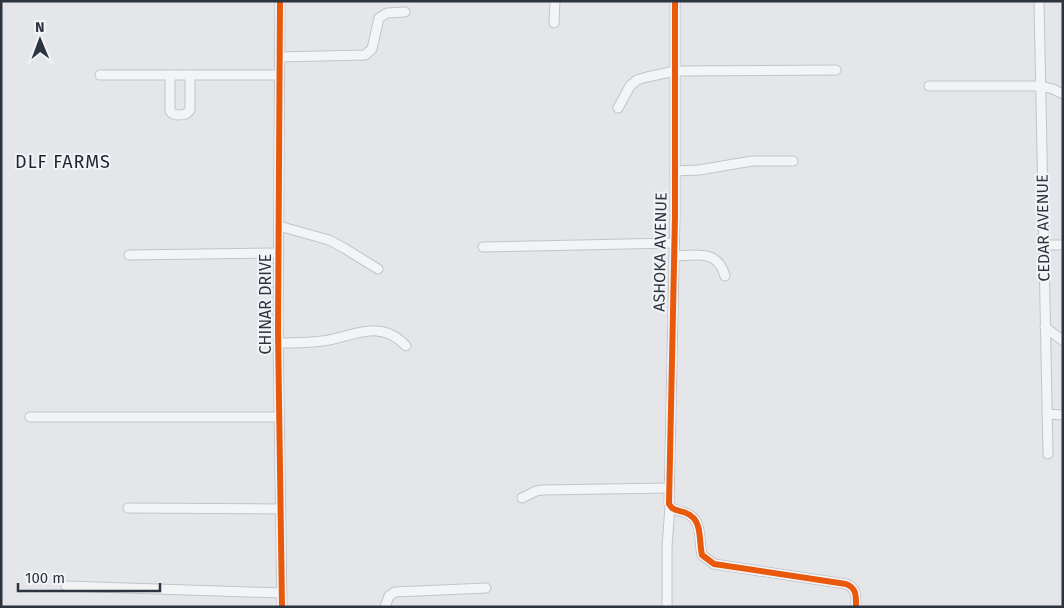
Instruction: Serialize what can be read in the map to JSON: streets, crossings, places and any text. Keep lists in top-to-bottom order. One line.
{"streets":{"street":["CEDAR AVENUE","ASHOKA AVENUE","CHINAR DRIVE"]},"districts":["DLF FARMS"],"scale_bar":"100 m","north":"top"}
